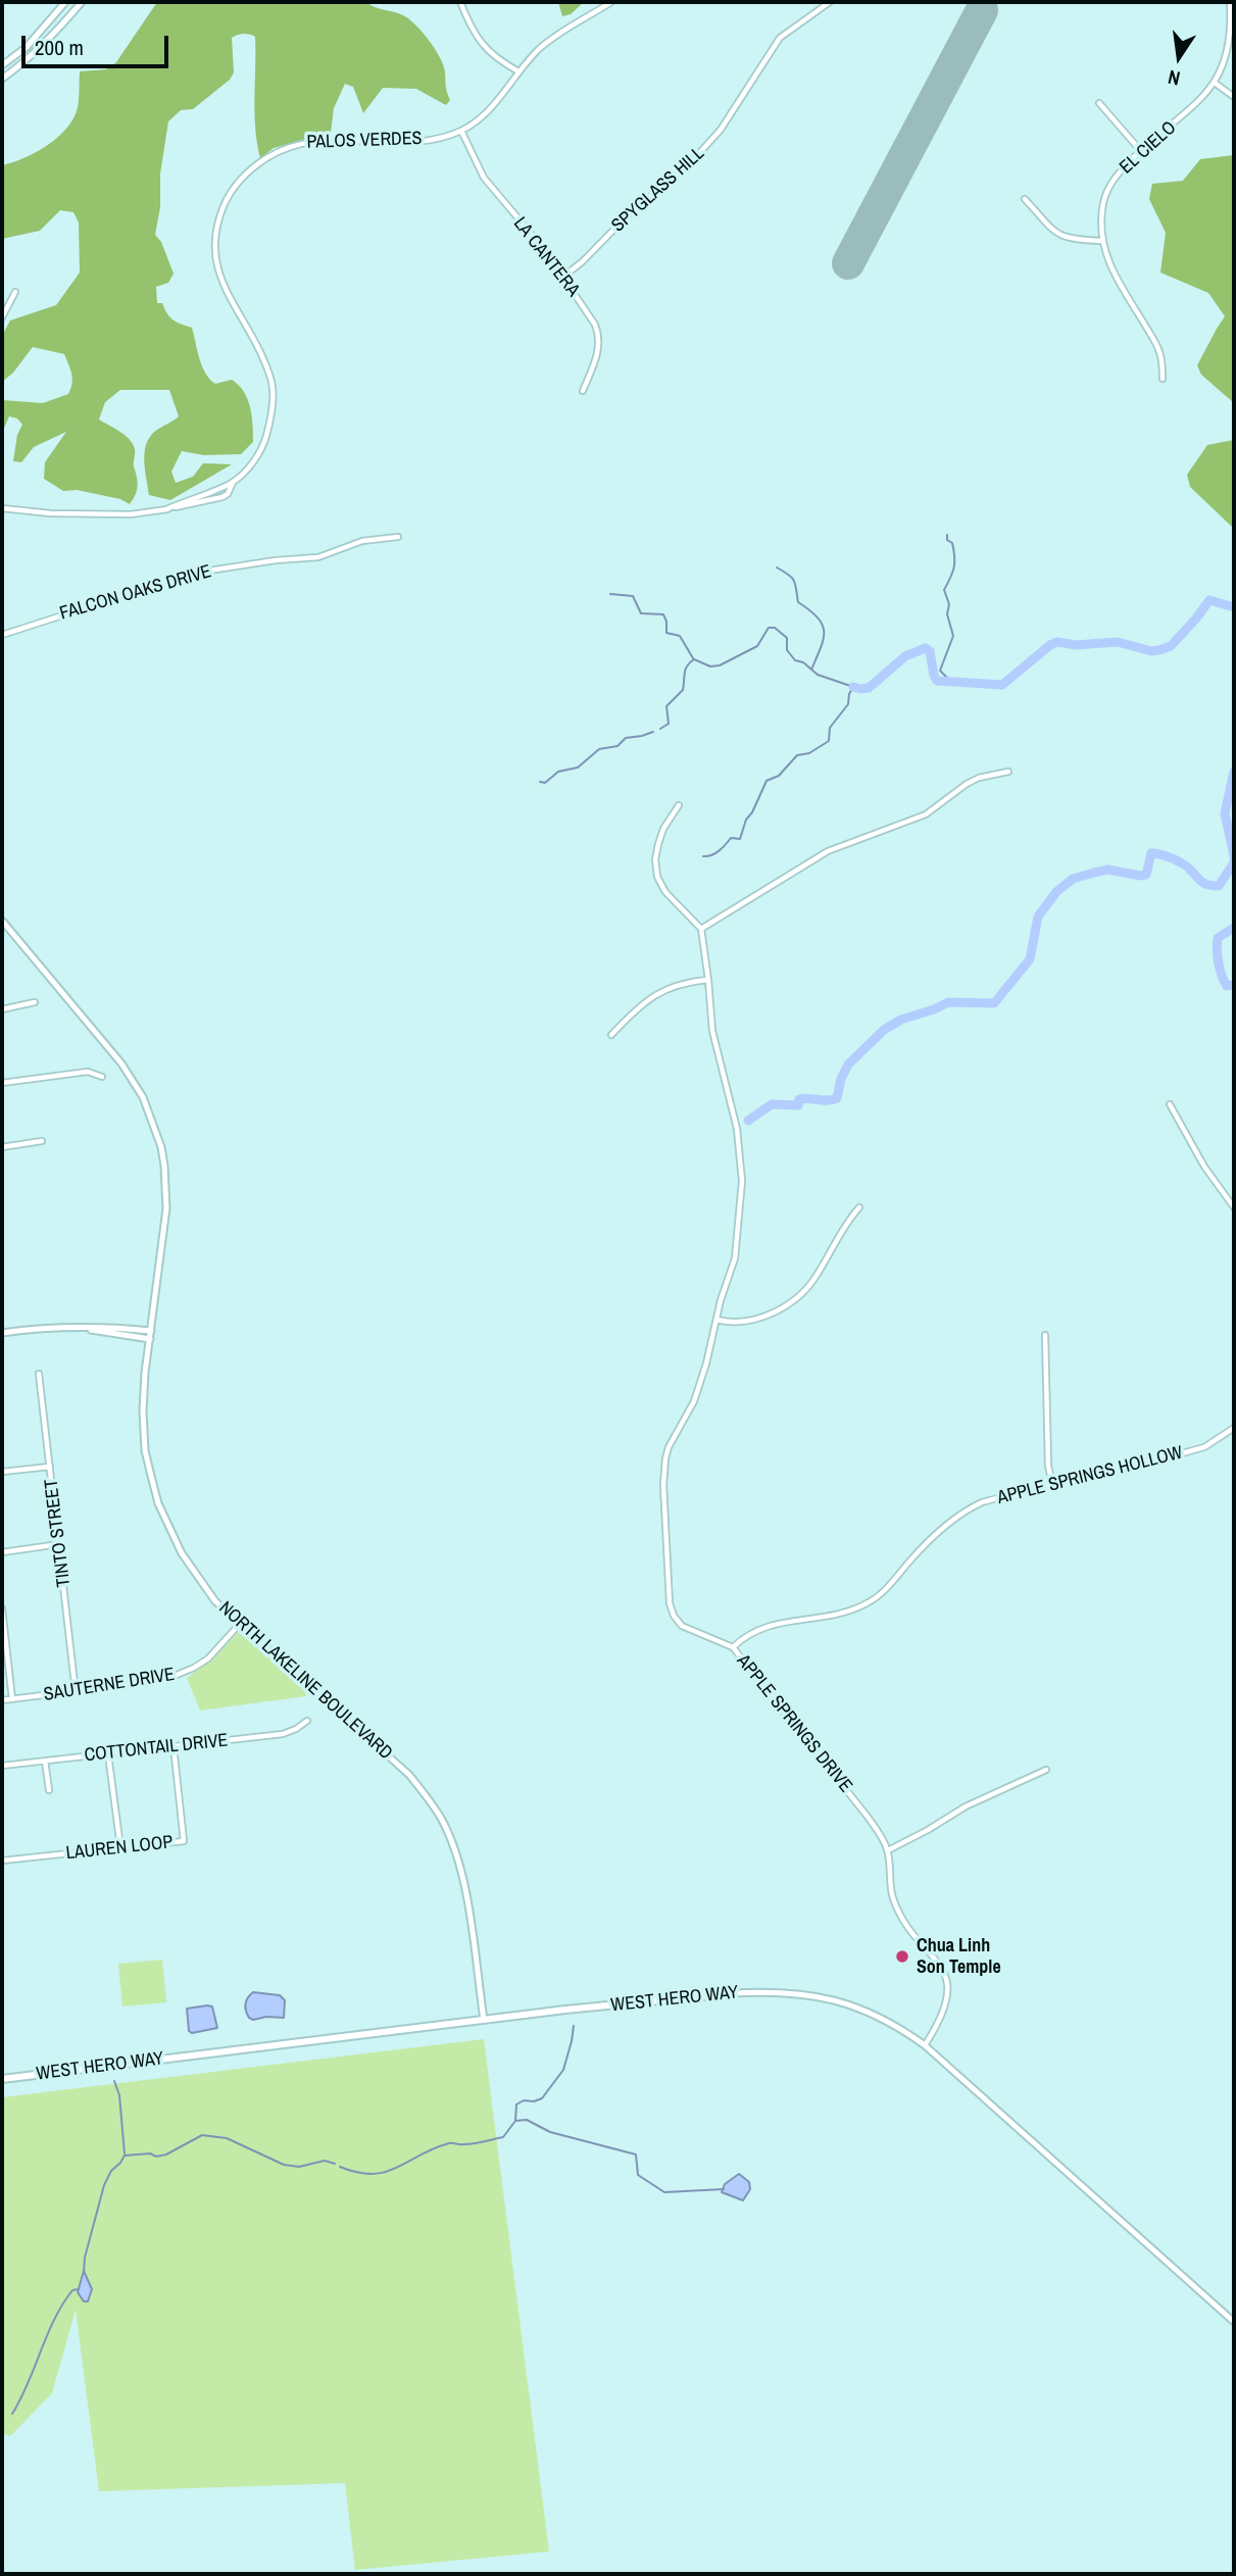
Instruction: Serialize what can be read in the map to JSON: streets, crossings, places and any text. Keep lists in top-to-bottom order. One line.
{"streets":{"main road":["WEST HERO WAY"],"street":["PALOS VERDES","EL CIELO","SPYGLASS HILL","LA CANTERA","FALCON OAKS DRIVE","APPLE SPRINGS HOLLOW","TINTO STREET","NORTH LAKELINE BOULEVARD","SAUTERNE DRIVE","APPLE SPRINGS DRIVE","COTTONTAIL DRIVE","LAUREN LOOP"]},"crossings":[["PALOS VERDES","LA CANTERA"],["SPYGLASS HILL","LA CANTERA"],["APPLE SPRINGS HOLLOW","APPLE SPRINGS DRIVE"],["TINTO STREET","SAUTERNE DRIVE"],["NORTH LAKELINE BOULEVARD","SAUTERNE DRIVE"],["NORTH LAKELINE BOULEVARD","WEST HERO WAY"],["APPLE SPRINGS DRIVE","WEST HERO WAY"],["COTTONTAIL DRIVE","LAUREN LOOP"]],"places":["Chua Linh Son Temple"],"scale_bar":"200 m","north":"bottom"}
